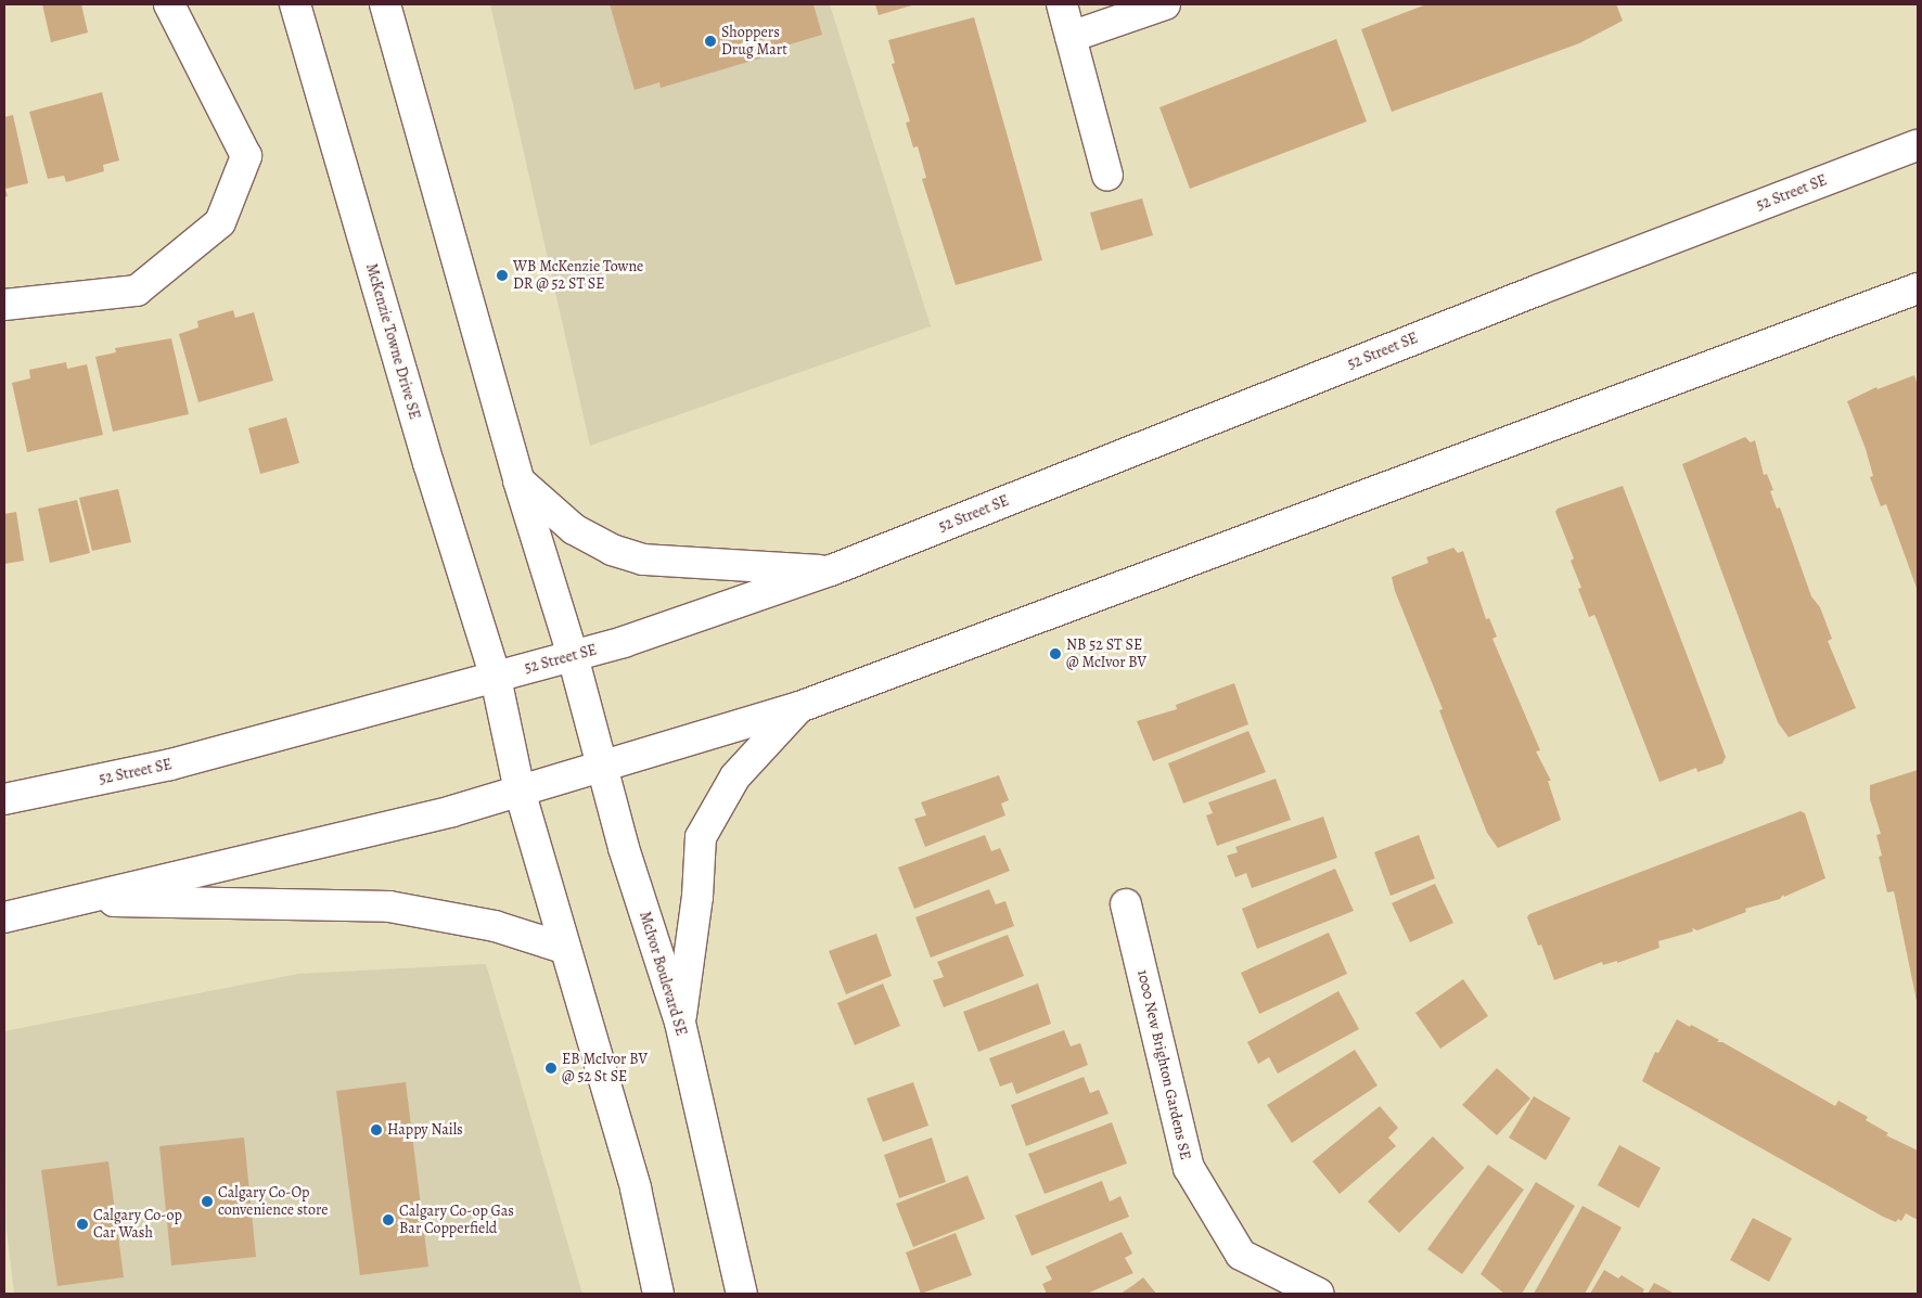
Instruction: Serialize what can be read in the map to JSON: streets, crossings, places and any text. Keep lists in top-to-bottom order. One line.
{"streets":{"main road":["52 Street SE","McKenzie Towne Drive SE","McIvor Boulevard SE","1000 New Brighton Gardens SE"]},"crossings":[["52 Street SE","McKenzie Towne Drive SE"],["52 Street SE","McIvor Boulevard SE"]],"places":["Shoppers Drug Mart","WB McKenzie Towne DR @ 52 ST SE","NB 52 ST SE @ McIvor BV","EB McIvor BV @ 52 St SE","Happy Nails","Calgary Co-Op convenience store","Calgary Co-op Gas Bar Copperfield","Calgary Co-op Car Wash"]}
